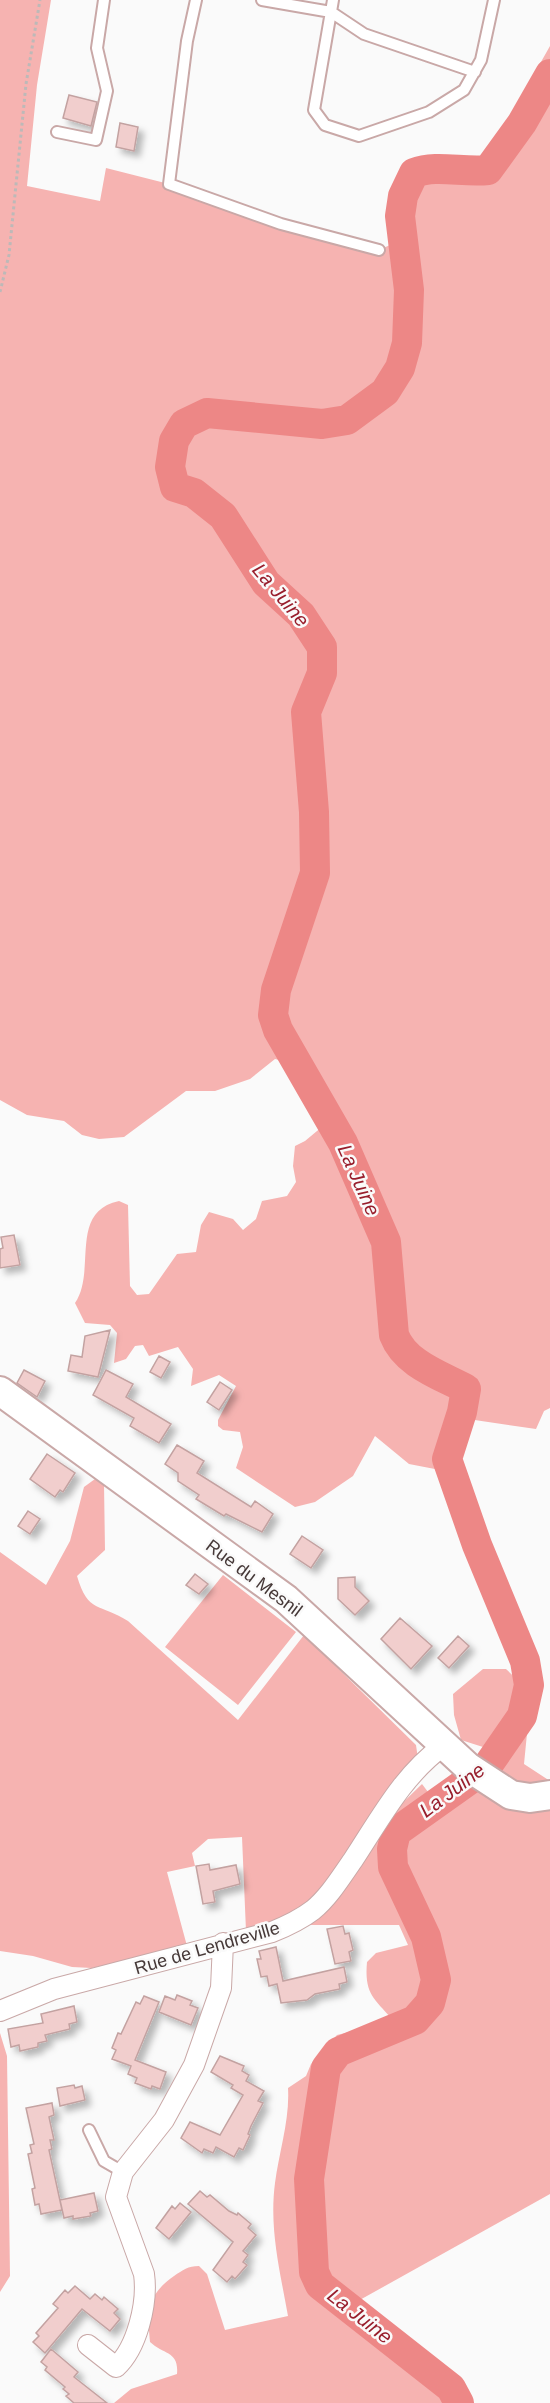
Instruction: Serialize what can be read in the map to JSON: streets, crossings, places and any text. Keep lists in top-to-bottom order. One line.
{"streets":{"street":["Rue du Mesnil","Rue de Lendreville"]},"crossings":[["Rue du Mesnil","Rue de Lendreville"]],"water":["La Juine"]}
